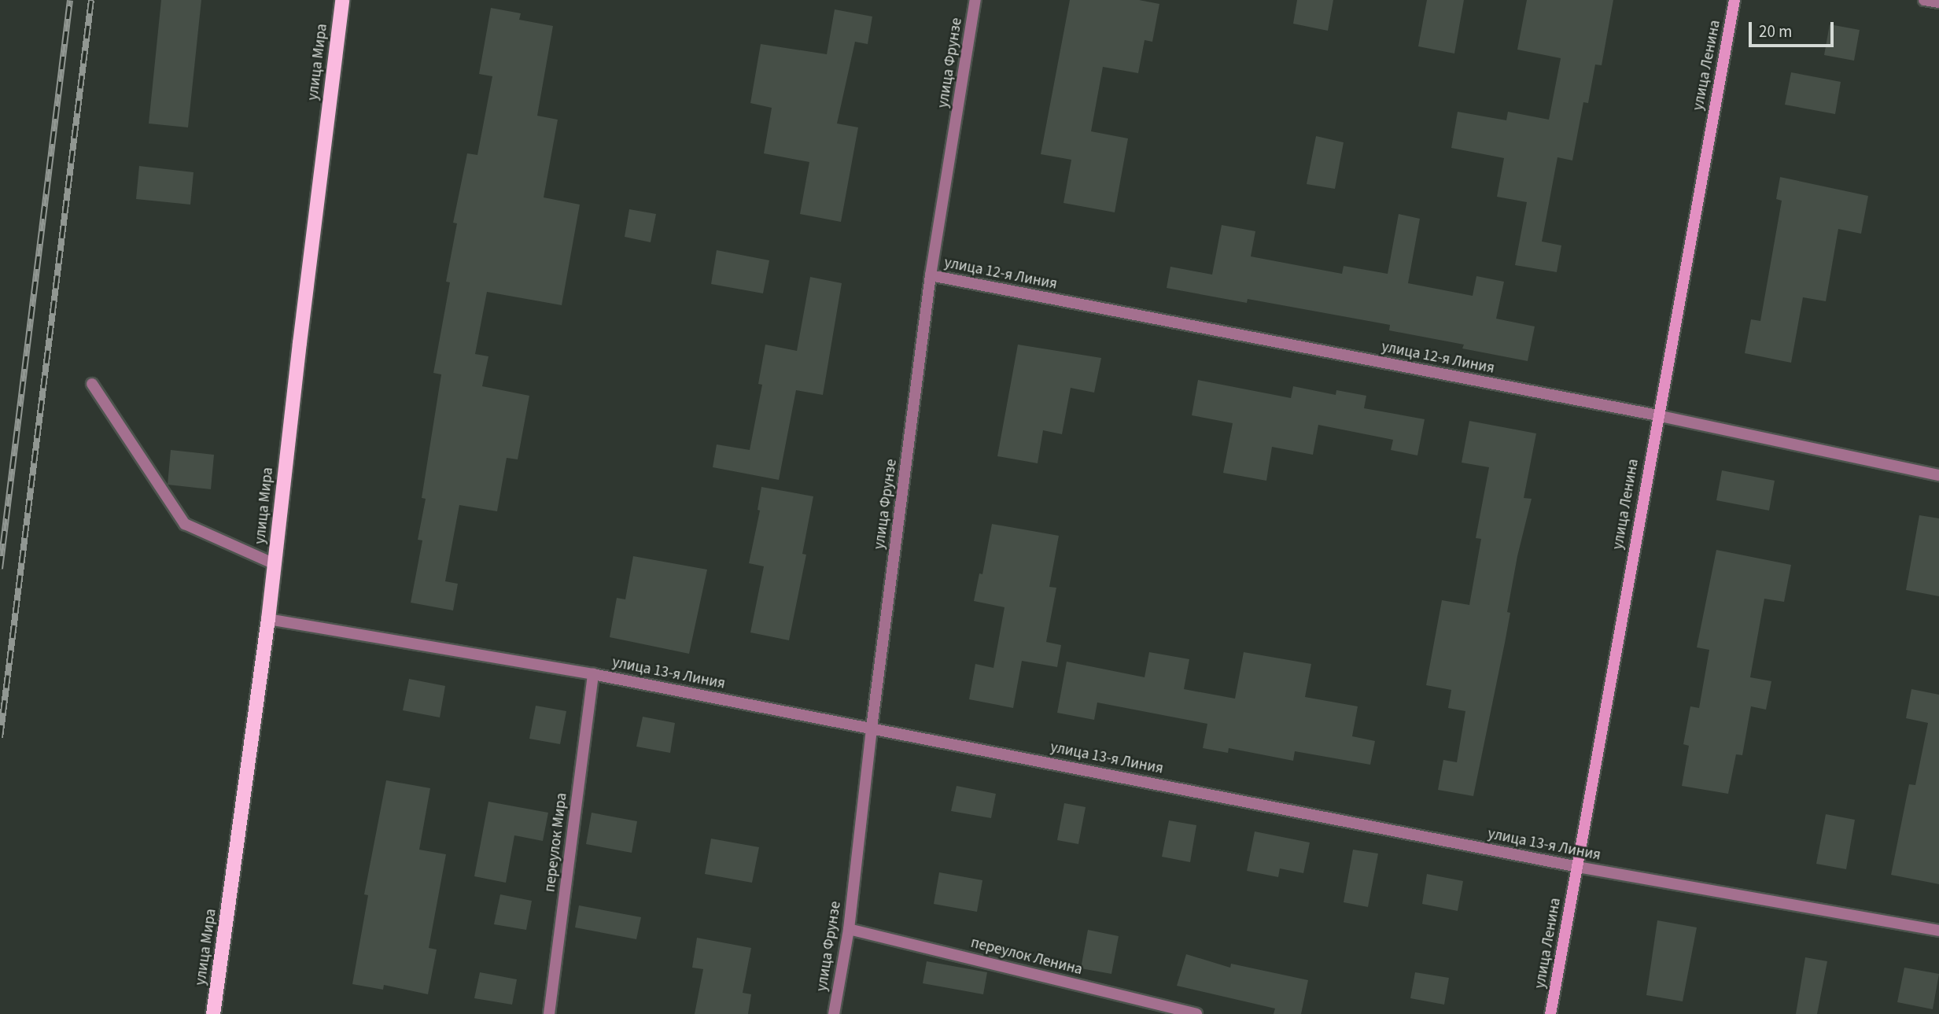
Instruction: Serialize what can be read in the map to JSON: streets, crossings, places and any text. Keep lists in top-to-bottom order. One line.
{"streets":{"main road":["улица Мира","улица Ленина"],"street":["улица Фрунзе","улица 12-я Линия","улица 13-я Линия","переулок Мира","переулок Ленина"]},"crossings":[["улица Мира","улица 13-я Линия"],["улица Фрунзе","улица 12-я Линия"],["улица Фрунзе","улица 13-я Линия"],["улица Фрунзе","переулок Ленина"],["улица Ленина","улица 12-я Линия"],["улица Ленина","улица 13-я Линия"],["улица 13-я Линия","переулок Мира"]],"scale_bar":"20 m"}
